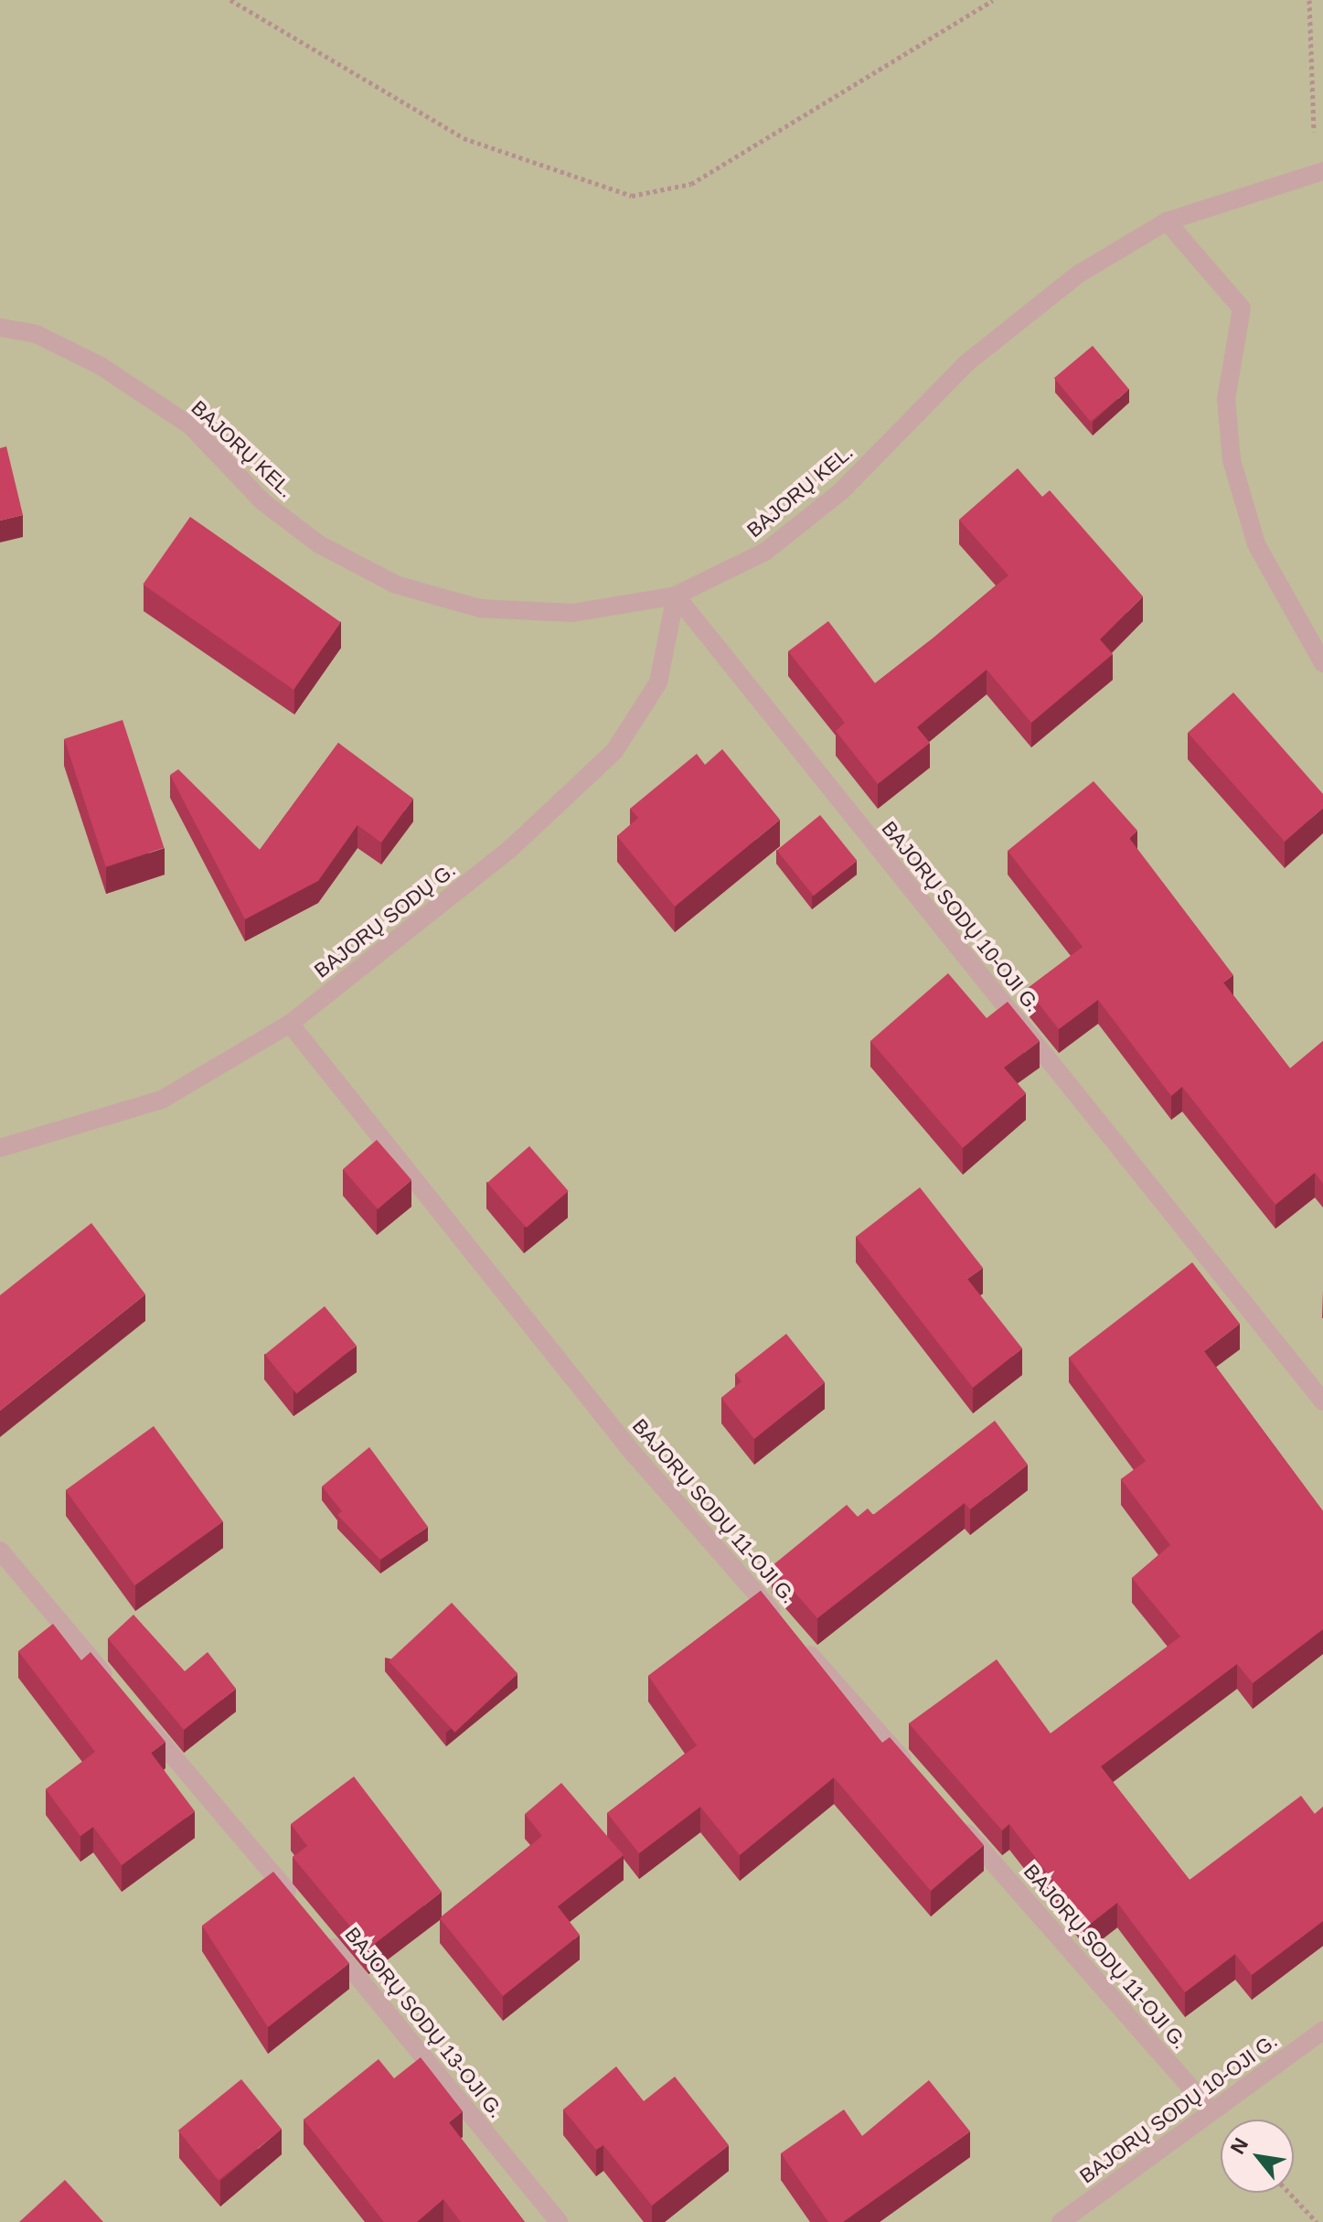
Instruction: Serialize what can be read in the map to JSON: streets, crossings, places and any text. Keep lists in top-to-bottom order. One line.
{"streets":{"street":["BAJORŲ KEL.","BAJORŲ SODŲ 10-OJI G.","BAJORŲ SODŲ G.","BAJORŲ SODŲ 11-OJI G.","BAJORŲ SODŲ 13-OJI G."]},"crossings":[["BAJORŲ KEL.","BAJORŲ SODŲ 10-OJI G."],["BAJORŲ KEL.","BAJORŲ SODŲ G."],["BAJORŲ SODŲ 10-OJI G.","BAJORŲ SODŲ G."],["BAJORŲ SODŲ 10-OJI G.","BAJORŲ SODŲ 11-OJI G."],["BAJORŲ SODŲ G.","BAJORŲ SODŲ 11-OJI G."]],"north":"top left"}
